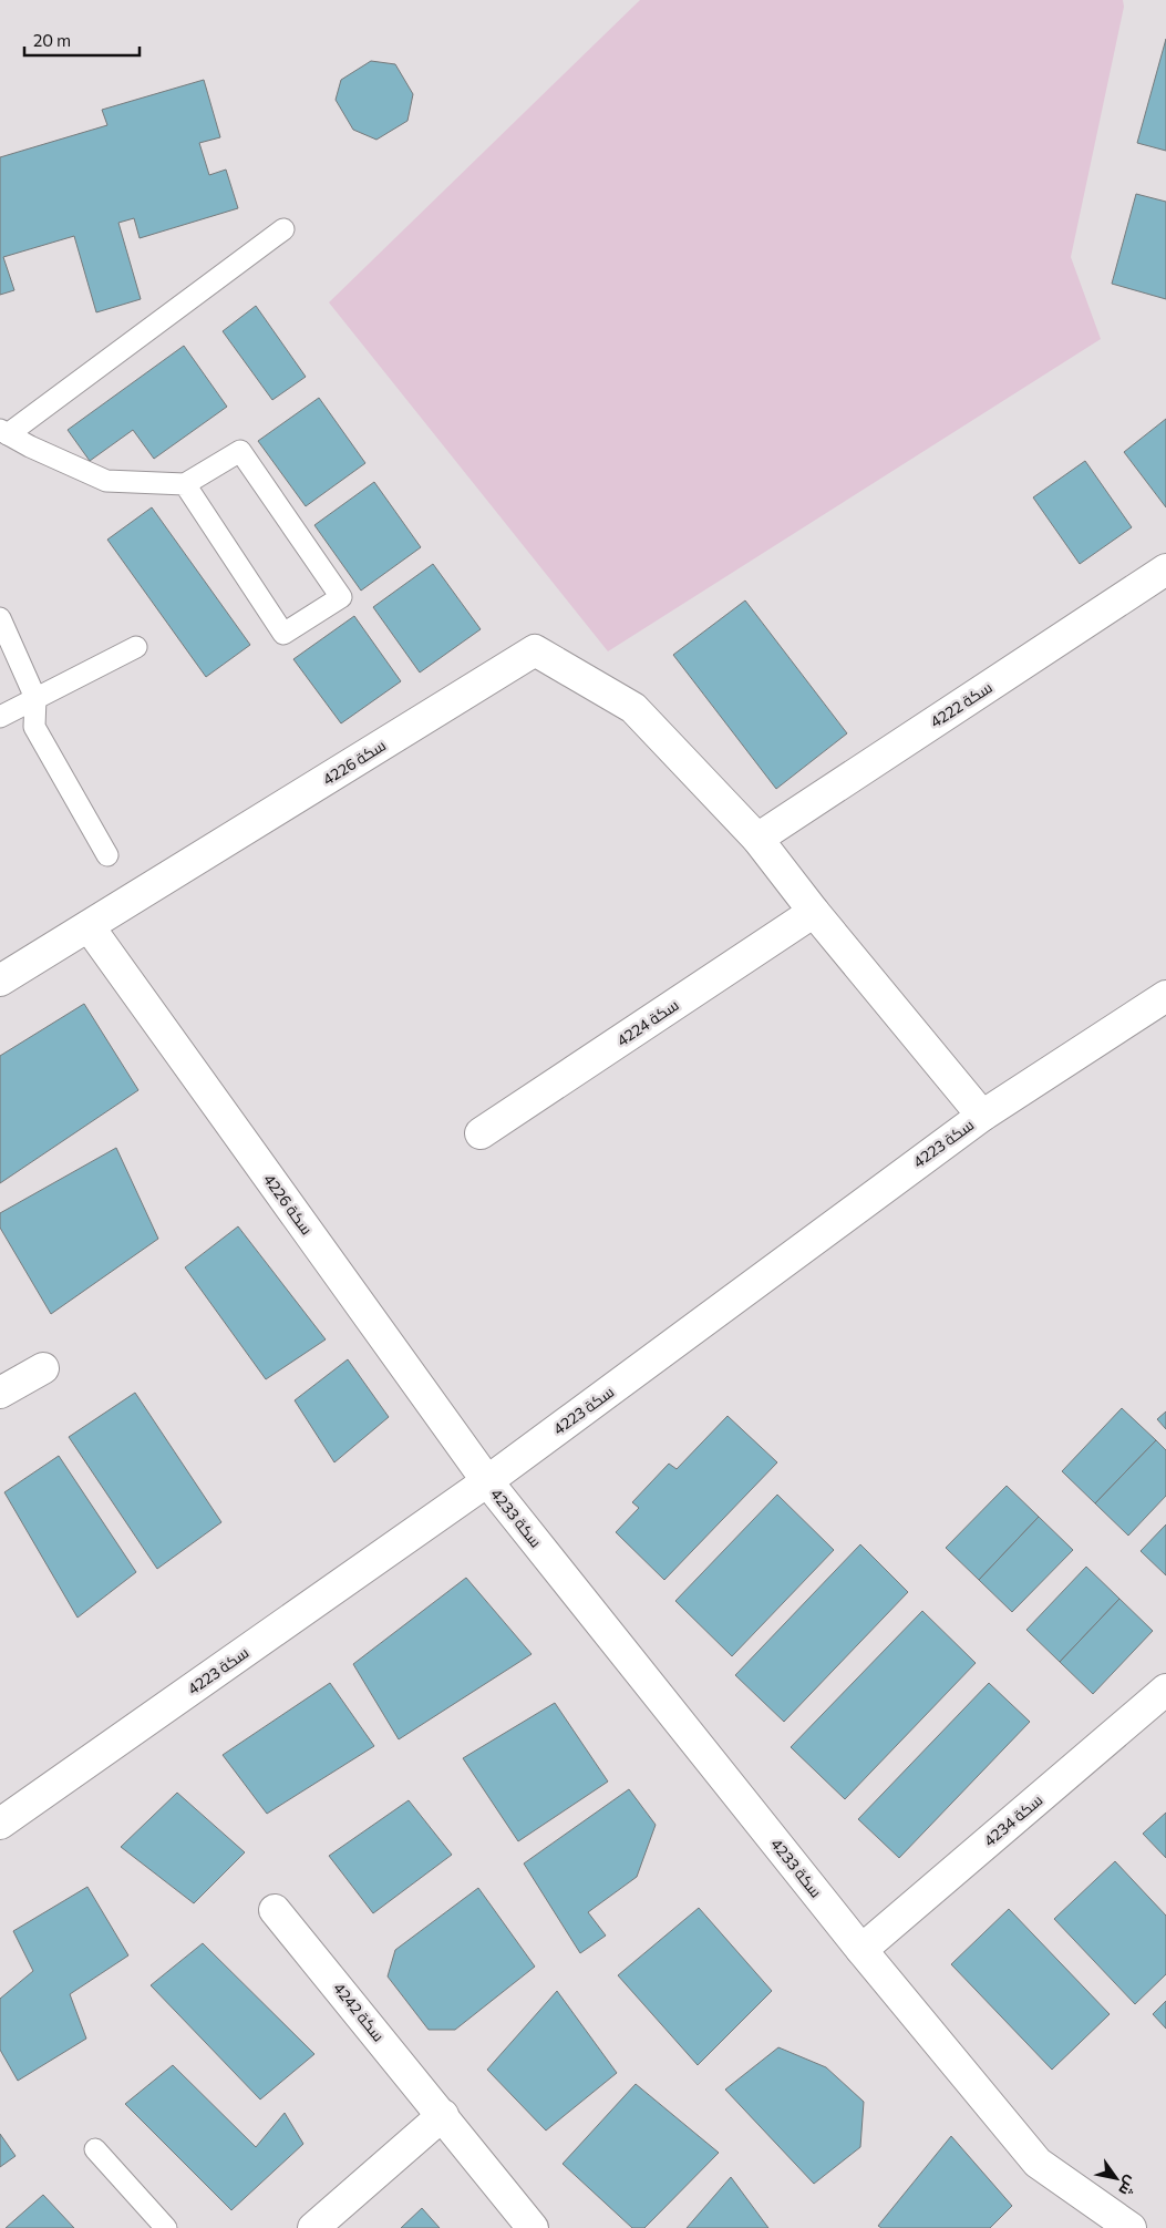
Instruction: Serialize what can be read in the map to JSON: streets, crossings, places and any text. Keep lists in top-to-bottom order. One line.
{"streets":{"street":["سكة 4222","سكة 4226","سكة 4224","سكة 4223","سكة 4233","سكة 4234","سكة 4242"]},"crossings":[["سكة 4222","سكة 4226"],["سكة 4226","سكة 4223"],["سكة 4226","سكة 4233"],["سكة 4223","سكة 4233"],["سكة 4233","سكة 4234"]],"scale_bar":"20 m","north":"bottom right"}
